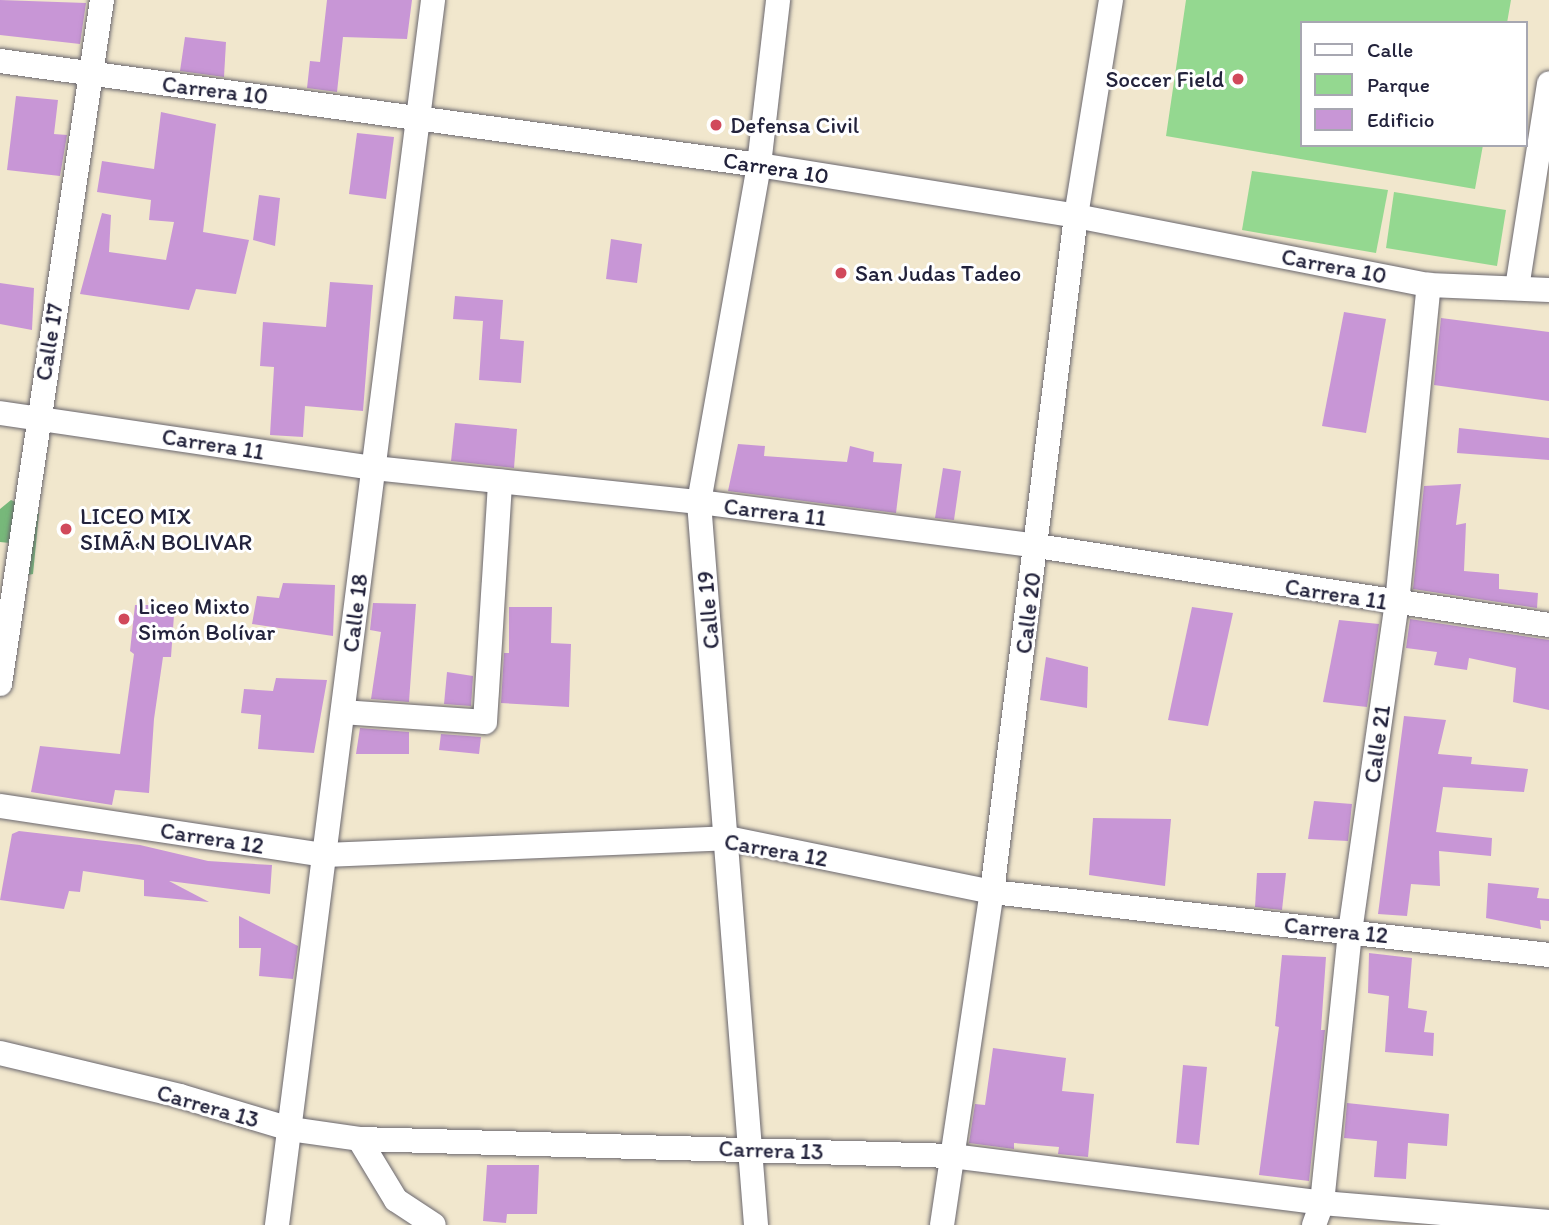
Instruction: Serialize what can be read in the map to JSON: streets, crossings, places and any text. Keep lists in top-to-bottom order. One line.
{"streets":{"street":["Carrera 10","Calle 17","Carrera 11","Calle 19","Calle 18","Calle 20","Calle 21","Carrera 12","Carrera 13"]},"crossings":[["Carrera 10","Calle 17"],["Carrera 10","Calle 19"],["Carrera 10","Calle 18"],["Carrera 10","Calle 20"],["Carrera 10","Calle 21"],["Calle 17","Carrera 11"],["Carrera 11","Calle 19"],["Carrera 11","Calle 18"],["Carrera 11","Calle 20"],["Carrera 11","Calle 21"],["Calle 19","Carrera 12"],["Calle 19","Carrera 13"],["Calle 18","Carrera 12"],["Calle 18","Carrera 13"],["Calle 20","Carrera 12"],["Calle 20","Carrera 13"],["Calle 21","Carrera 12"],["Calle 21","Carrera 13"]],"places":["Soccer Field","Defensa Civil","San Judas Tadeo","LICEO MIX SIMÃ‹N BOLIVAR","Liceo Mixto Simón Bolívar"],"legend":["Calle","Parque","Edificio"]}
